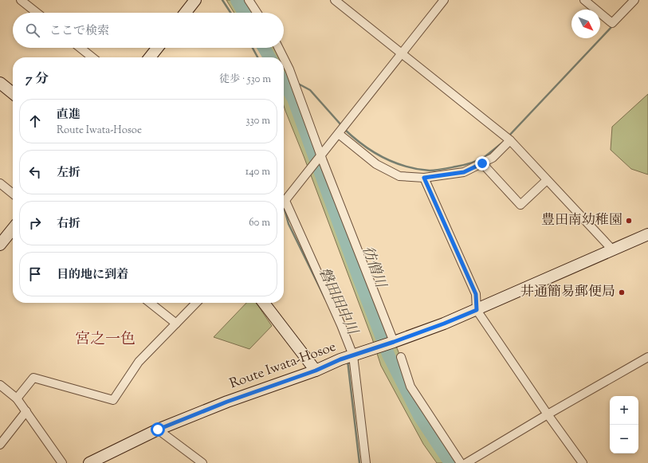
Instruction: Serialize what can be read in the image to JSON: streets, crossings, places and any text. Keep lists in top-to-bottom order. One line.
{"streets":{"main road":["Route Iwata-Hosoe"]},"districts":["宮之一色"],"water":["彷僧川","磐田田中川"],"places":["豊田南幼稚園","井通簡易郵便局"],"north":"bottom right","page":{"search":"ここで検索","heading":["7 分","徒歩 · 530 m"],"list":[["直進","Route Iwata-Hosoe","330 m"],["左折","140 m"],["右折","60 m"],"目的地に到着"],"map_buttons":["+","−"]}}
